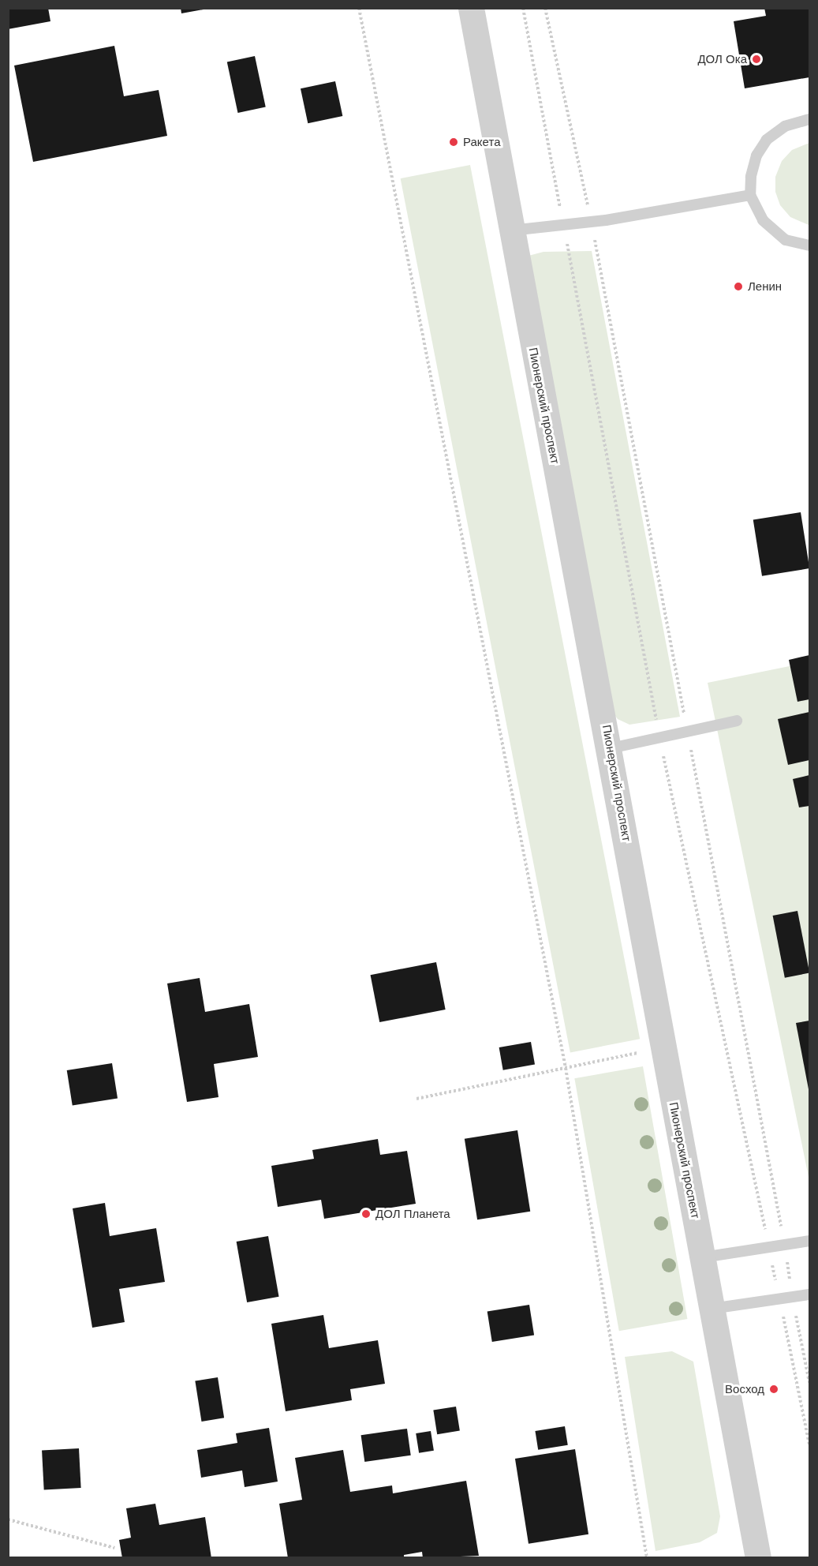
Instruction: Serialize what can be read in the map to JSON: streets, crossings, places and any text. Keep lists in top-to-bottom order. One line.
{"streets":{"street":["Пионерский проспект"]},"places":["ДОЛ Ока","Ракета","Ленин","ДОЛ Планета","Восход"]}
